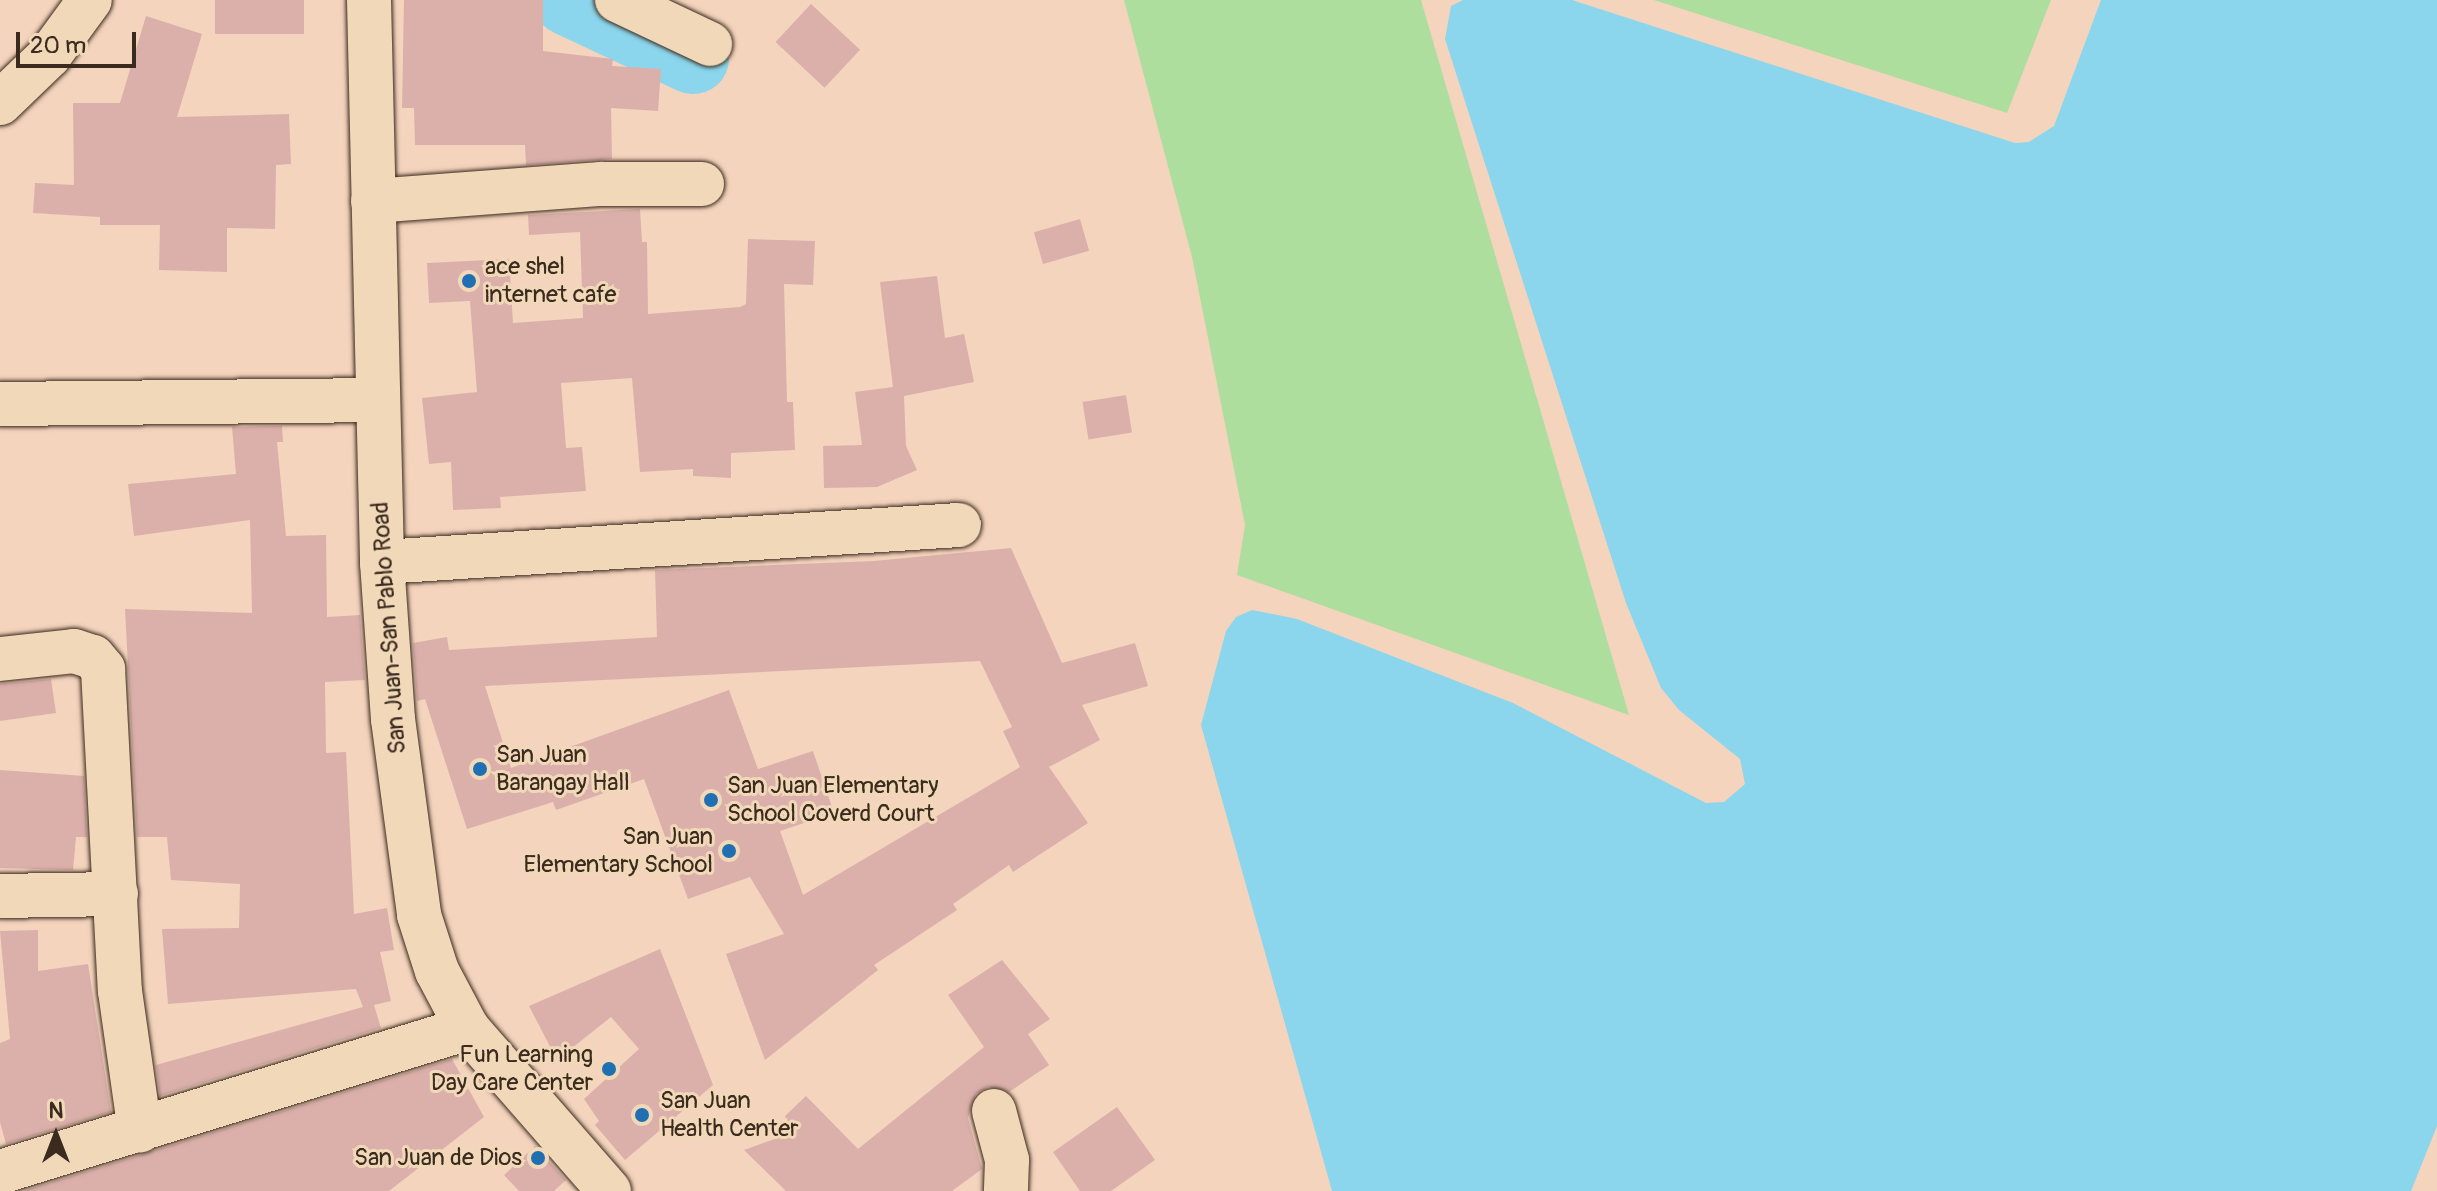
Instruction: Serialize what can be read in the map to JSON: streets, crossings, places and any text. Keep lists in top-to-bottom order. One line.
{"streets":{"street":["San Juan-San Pablo Road"]},"places":["ace shel internet cafe","San Juan Barangay Hall","San Juan Elementary School Coverd Court","San Juan Elementary School","Fun Learning Day Care Center","San Juan Health Center","San Juan de Dios"],"scale_bar":"20 m","north":"top"}
